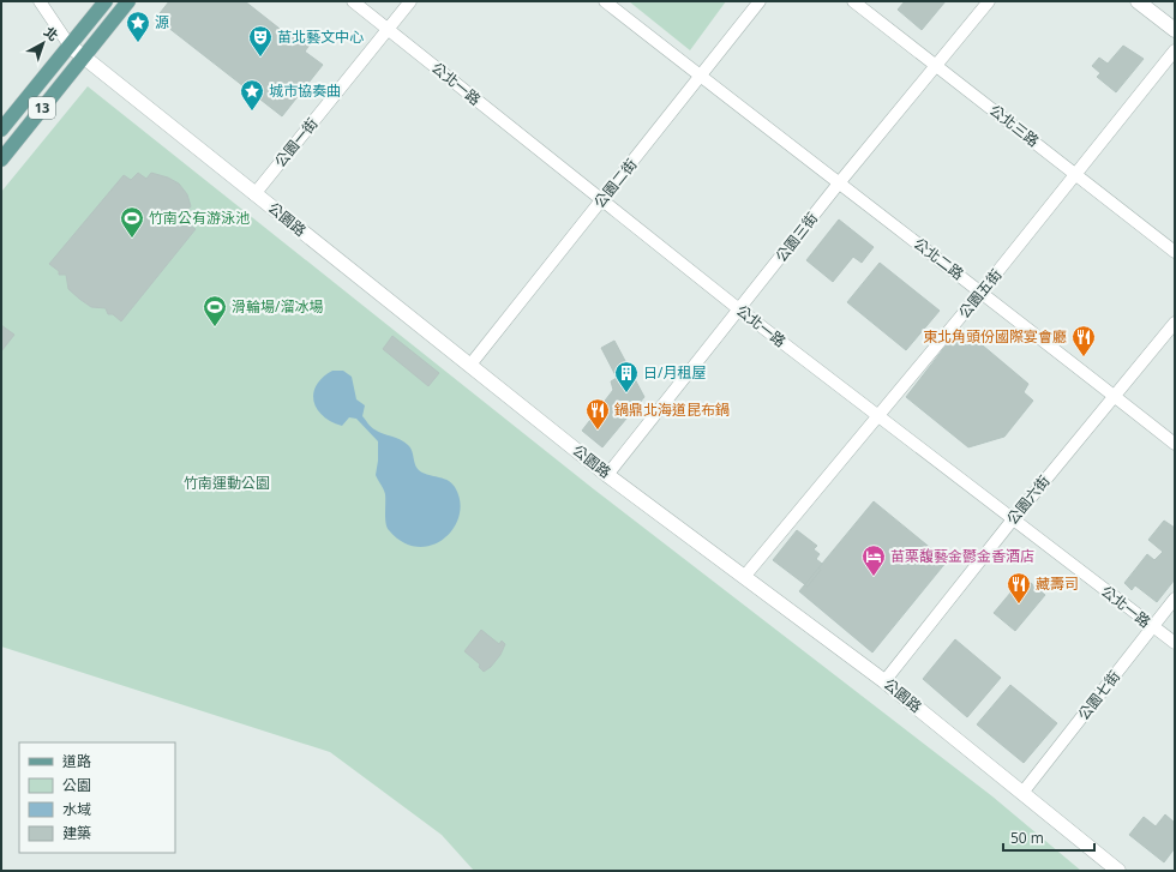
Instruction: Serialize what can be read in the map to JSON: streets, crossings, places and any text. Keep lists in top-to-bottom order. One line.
{"streets":{"main road":["13"],"street":["公北一路","公北三路","公園一街","公園二街","公園路","公園三街","公北二路","公園五街","公園六街","公園七街"]},"crossings":[["公北一路","公園一街"],["公北一路","公園二街"],["公北一路","公園三街"],["公北一路","公園五街"],["公北一路","公園六街"],["公北一路","公園七街"],["13","公園路"],["公北三路","公園三街"],["公北三路","公園五街"],["公園一街","公園路"],["公園二街","公園路"],["公園二街","公北二路"],["公園路","公園三街"],["公園路","公園五街"],["公園路","公園六街"],["公園路","公園七街"],["公園三街","公北二路"],["公北二路","公園五街"],["公北二路","公園六街"]],"parks":["竹南運動公園"],"places":{"place":["源","城市協奏曲"],"theatre":["苗北藝文中心"],"sports":["竹南公有游泳池","滑輪場/溜冰場"],"restaurant":["東北角頭份國際宴會廳","鍋鼎北海道昆布鍋","藏壽司"],"building":["日/月租屋"],"hotel":["苗栗馥藝金鬱金香酒店"]},"legend":["道路","公園","水域","建築"],"scale_bar":"50 m","north":"top right"}
